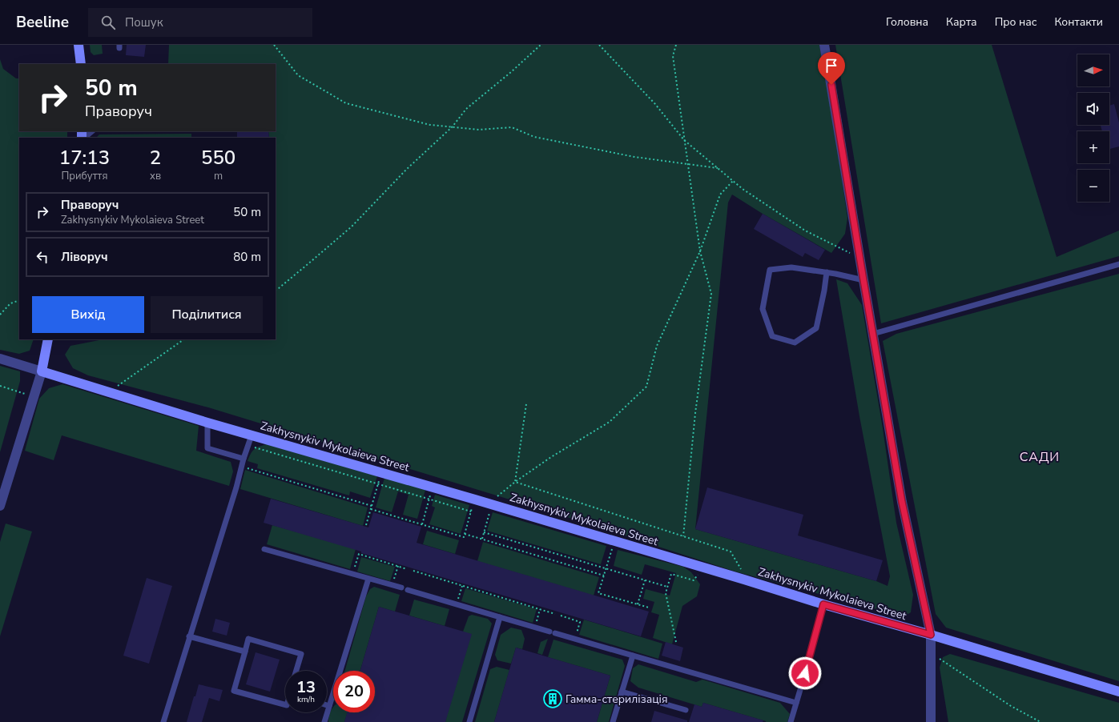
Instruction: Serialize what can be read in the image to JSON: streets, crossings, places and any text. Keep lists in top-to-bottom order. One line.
{"streets":{"street":["Zakhysnykiv Mykolaieva Street"]},"districts":["САДИ"],"places":{"building":["Гамма-стерилізація"]},"north":"right","page":{"header":"Beeline","search":"Пошук","nav":["Головна","Карта","Про нас","Контакти"],"map_buttons":["+","−"],"turn":["50 m","Праворуч"],"eta":["17:13","Прибуття","2","хв","550","m"],"list":[{"name":"Праворуч","note":"Zakhysnykiv Mykolaieva Street","value":"50 m"},{"name":"Ліворуч","value":"80 m"}],"buttons":["Вихід","Поділитися"],"speed":"13 km/h","limit":"20"}}
